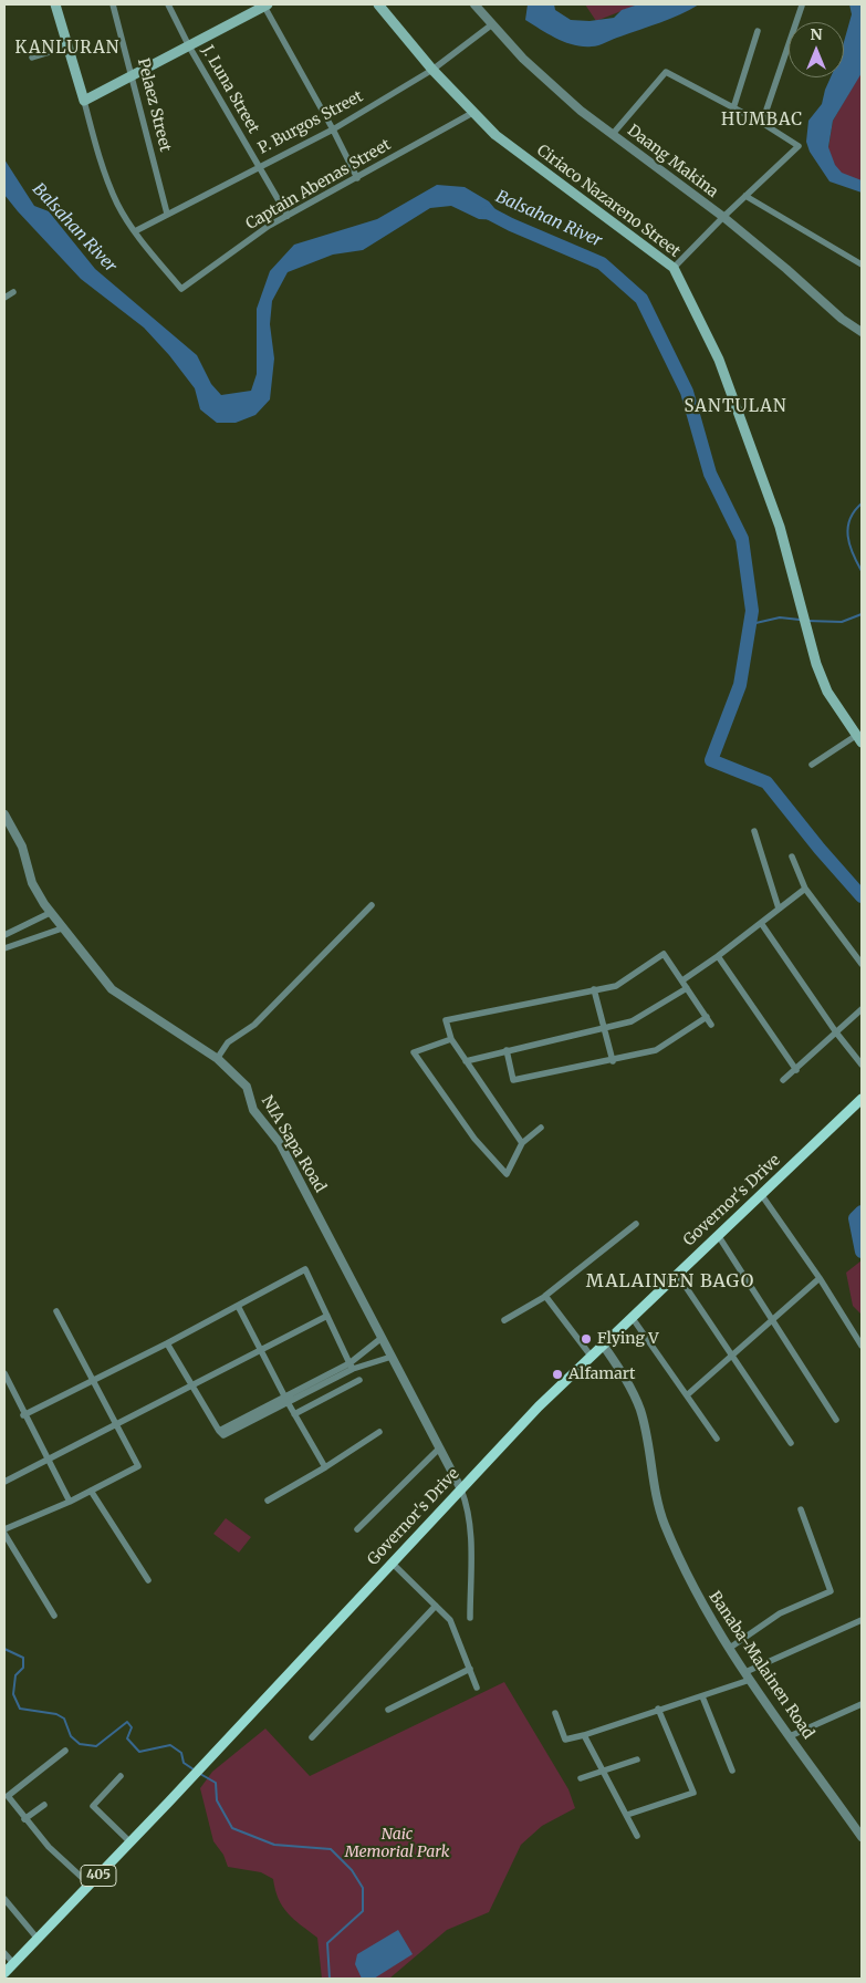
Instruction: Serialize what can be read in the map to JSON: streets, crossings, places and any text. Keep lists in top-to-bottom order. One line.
{"streets":{"main road":["Ciriaco Nazareno Street","Governor's Drive","405"],"street":["J. Luna Street","Pelaez Street","P. Burgos Street","Daang Makina","Captain Abenas Street","NIA Sapa Road","Banaba-Malainen Road"]},"crossings":[["J. Luna Street","P. Burgos Street"],["J. Luna Street","Captain Abenas Street"],["Pelaez Street","P. Burgos Street"],["P. Burgos Street","Daang Makina"],["P. Burgos Street","Captain Abenas Street"],["P. Burgos Street","Ciriaco Nazareno Street"],["Captain Abenas Street","Ciriaco Nazareno Street"],["NIA Sapa Road","Governor's Drive"],["Governor's Drive","Banaba-Malainen Road"]],"districts":["KANLURAN","HUMBAC","SANTULAN","MALAINEN BAGO"],"water":["Balsahan River"],"parks":["Naic Memorial Park"],"places":["Flying V","Alfamart"],"north":"top"}
